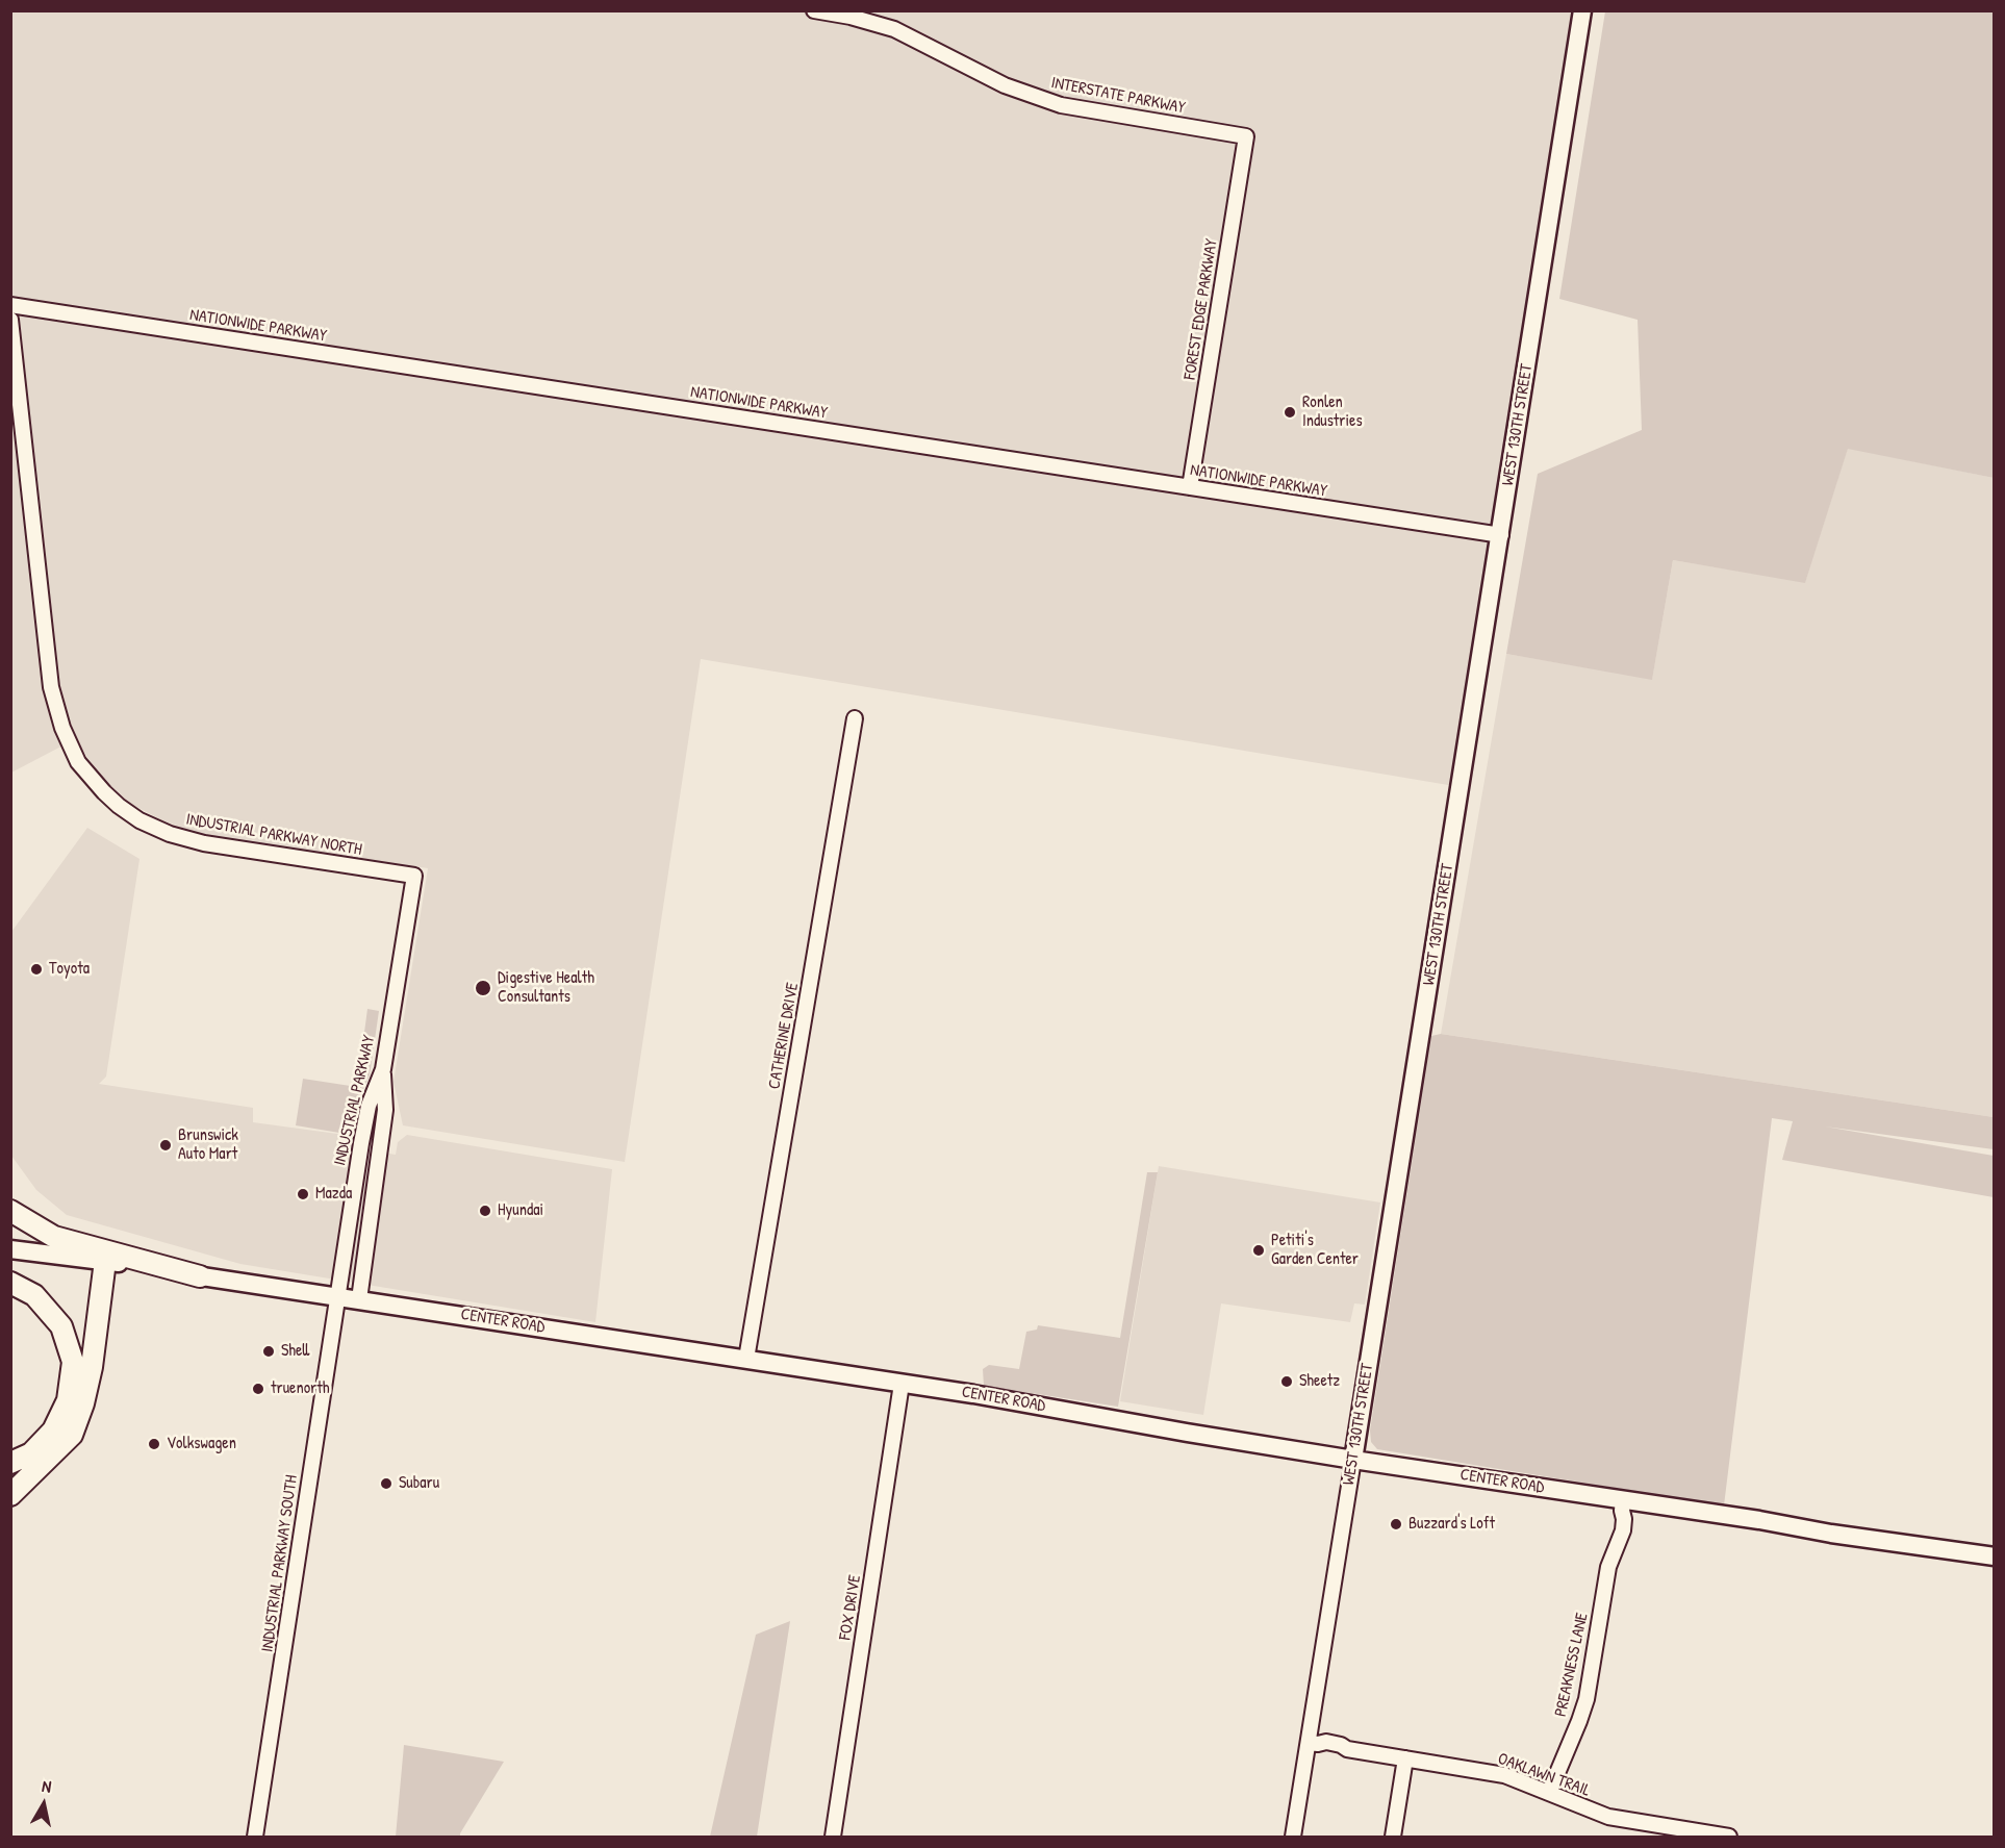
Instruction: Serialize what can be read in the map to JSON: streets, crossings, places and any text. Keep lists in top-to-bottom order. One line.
{"streets":{"main road":["WEST 130TH STREET","CENTER ROAD"],"street":["INTERSTATE PARKWAY","FOREST EDGE PARKWAY","NATIONWIDE PARKWAY","INDUSTRIAL PARKWAY NORTH","CATHERINE DRIVE","INDUSTRIAL PARKWAY","INDUSTRIAL PARKWAY SOUTH","FOX DRIVE","PREAKNESS LANE","OAKLAWN TRAIL"]},"crossings":[["INTERSTATE PARKWAY","FOREST EDGE PARKWAY"],["FOREST EDGE PARKWAY","NATIONWIDE PARKWAY"],["NATIONWIDE PARKWAY","WEST 130TH STREET"],["WEST 130TH STREET","CENTER ROAD"],["WEST 130TH STREET","OAKLAWN TRAIL"],["INDUSTRIAL PARKWAY NORTH","INDUSTRIAL PARKWAY"],["CATHERINE DRIVE","CENTER ROAD"],["INDUSTRIAL PARKWAY","CENTER ROAD"],["INDUSTRIAL PARKWAY","INDUSTRIAL PARKWAY SOUTH"],["CENTER ROAD","INDUSTRIAL PARKWAY SOUTH"],["CENTER ROAD","FOX DRIVE"],["CENTER ROAD","PREAKNESS LANE"],["PREAKNESS LANE","OAKLAWN TRAIL"]],"places":["Ronlen Industries","Toyota","Digestive Health Consultants","Brunswick Auto Mart","Mazda","Hyundai","Petiti's Garden Center","Shell","Sheetz","truenorth","Volkswagen","Subaru","Buzzard's Loft"],"north":"top"}
